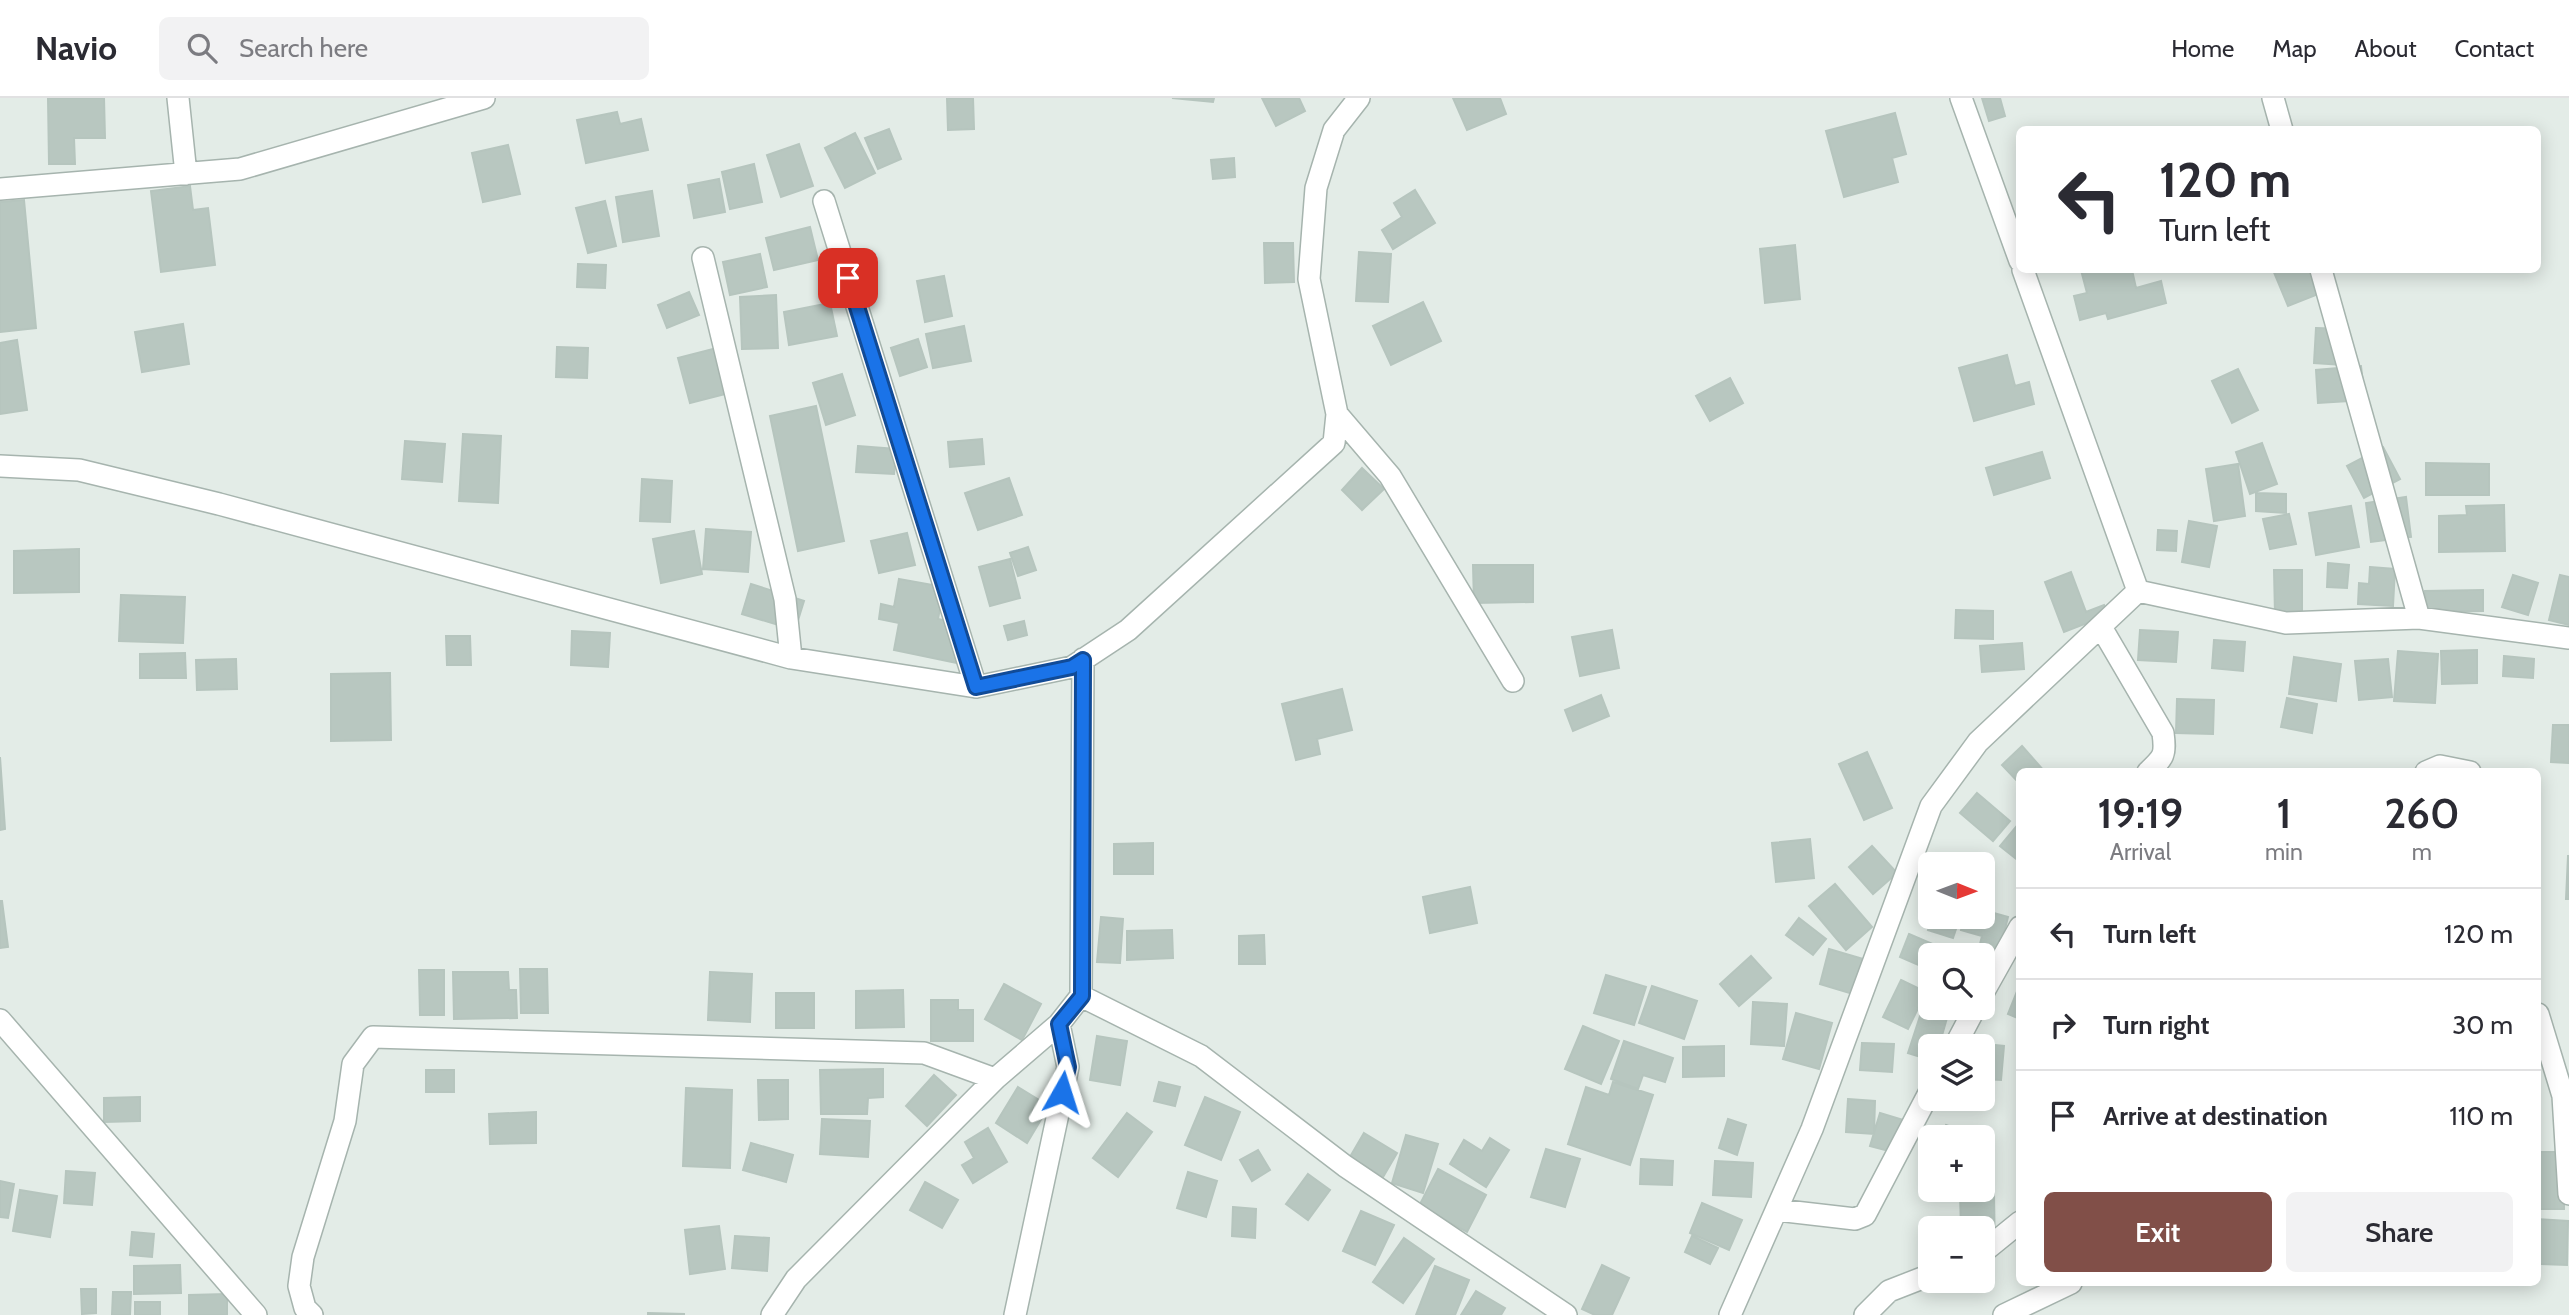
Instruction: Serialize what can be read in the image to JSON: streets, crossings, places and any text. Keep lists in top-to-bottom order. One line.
{"north":"right","page":{"header":"Navio","search":"Search here","nav":["Home","Map","About","Contact"],"turn":["120 m","Turn left"],"eta":["19:19","Arrival","1","min","260","m"],"map_buttons":["+","−"],"list":[{"name":"Turn left","value":"120 m"},{"name":"Turn right","value":"30 m"},{"name":"Arrive at destination","value":"110 m"}],"buttons":["Exit","Share"]}}
